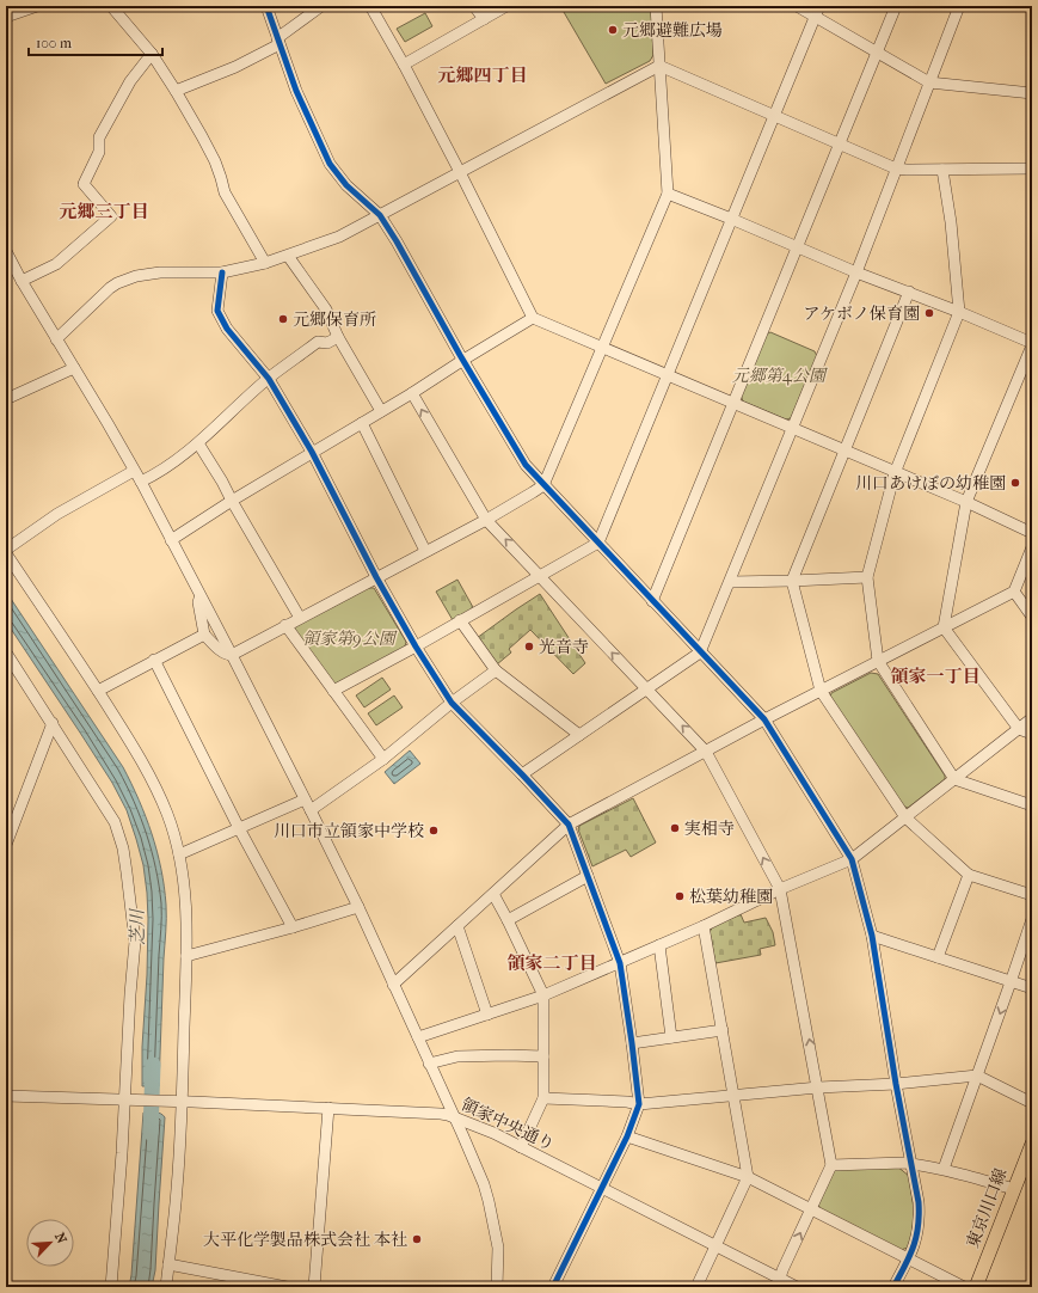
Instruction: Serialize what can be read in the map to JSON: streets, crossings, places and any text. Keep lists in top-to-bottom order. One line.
{"streets":{"main road":["東京川口線"],"street":["領家中央通り"]},"districts":["元郷四丁目","元郷三丁目","領家一丁目","領家二丁目"],"water":["芝川"],"parks":["元郷第4公園","領家第9公園"],"places":["元郷避難広場","アケボノ保育園","元郷保育所","川口あけぼの幼稚園","光音寺","実相寺","川口市立領家中学校","松葉幼稚園","大平化学製品株式会社 本社"],"scale_bar":"100 m","north":"top right"}
